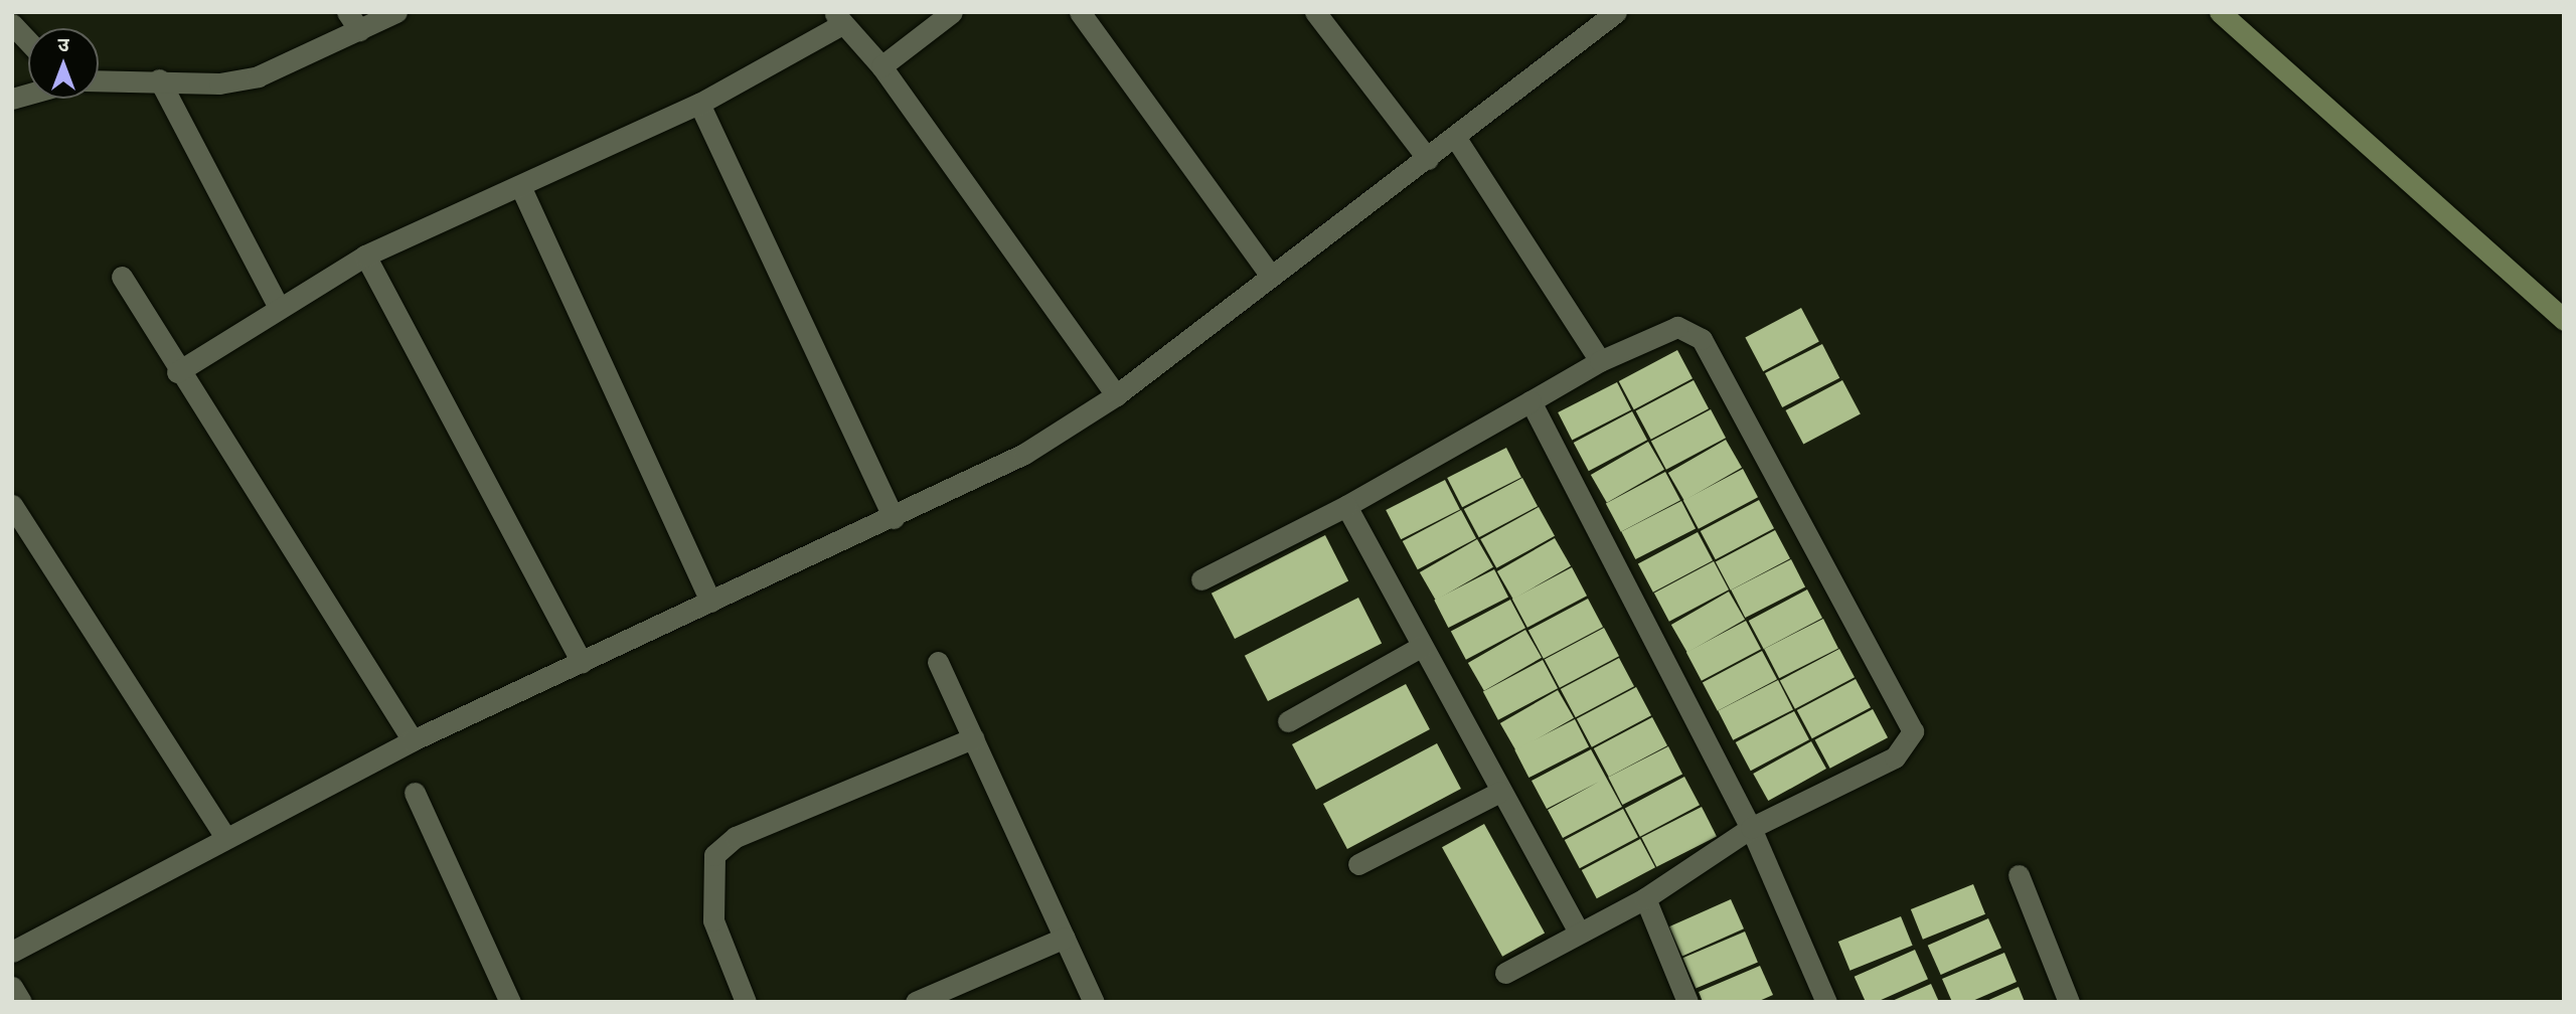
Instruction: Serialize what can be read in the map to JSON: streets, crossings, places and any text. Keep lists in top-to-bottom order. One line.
{"north":"top"}
